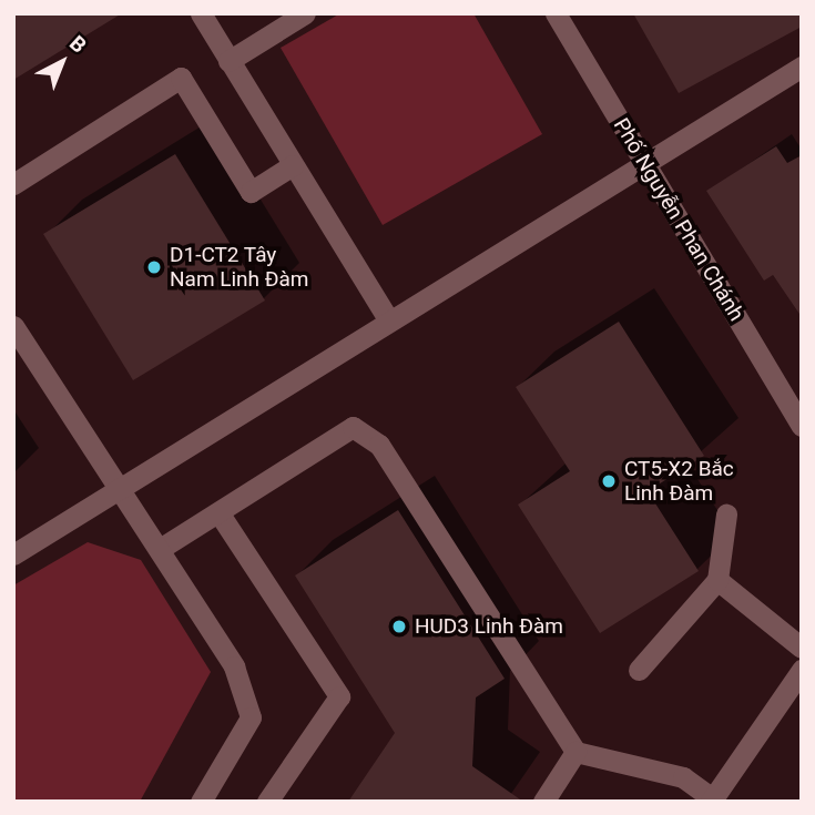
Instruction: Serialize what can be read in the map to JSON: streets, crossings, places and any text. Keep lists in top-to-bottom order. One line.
{"streets":{"street":["Phố Nguyễn Phan Chánh"]},"places":["D1-CT2 Tây Nam Linh Đàm","CT5-X2 Bắc Linh Đàm","HUD3 Linh Đàm"],"north":"top right"}
